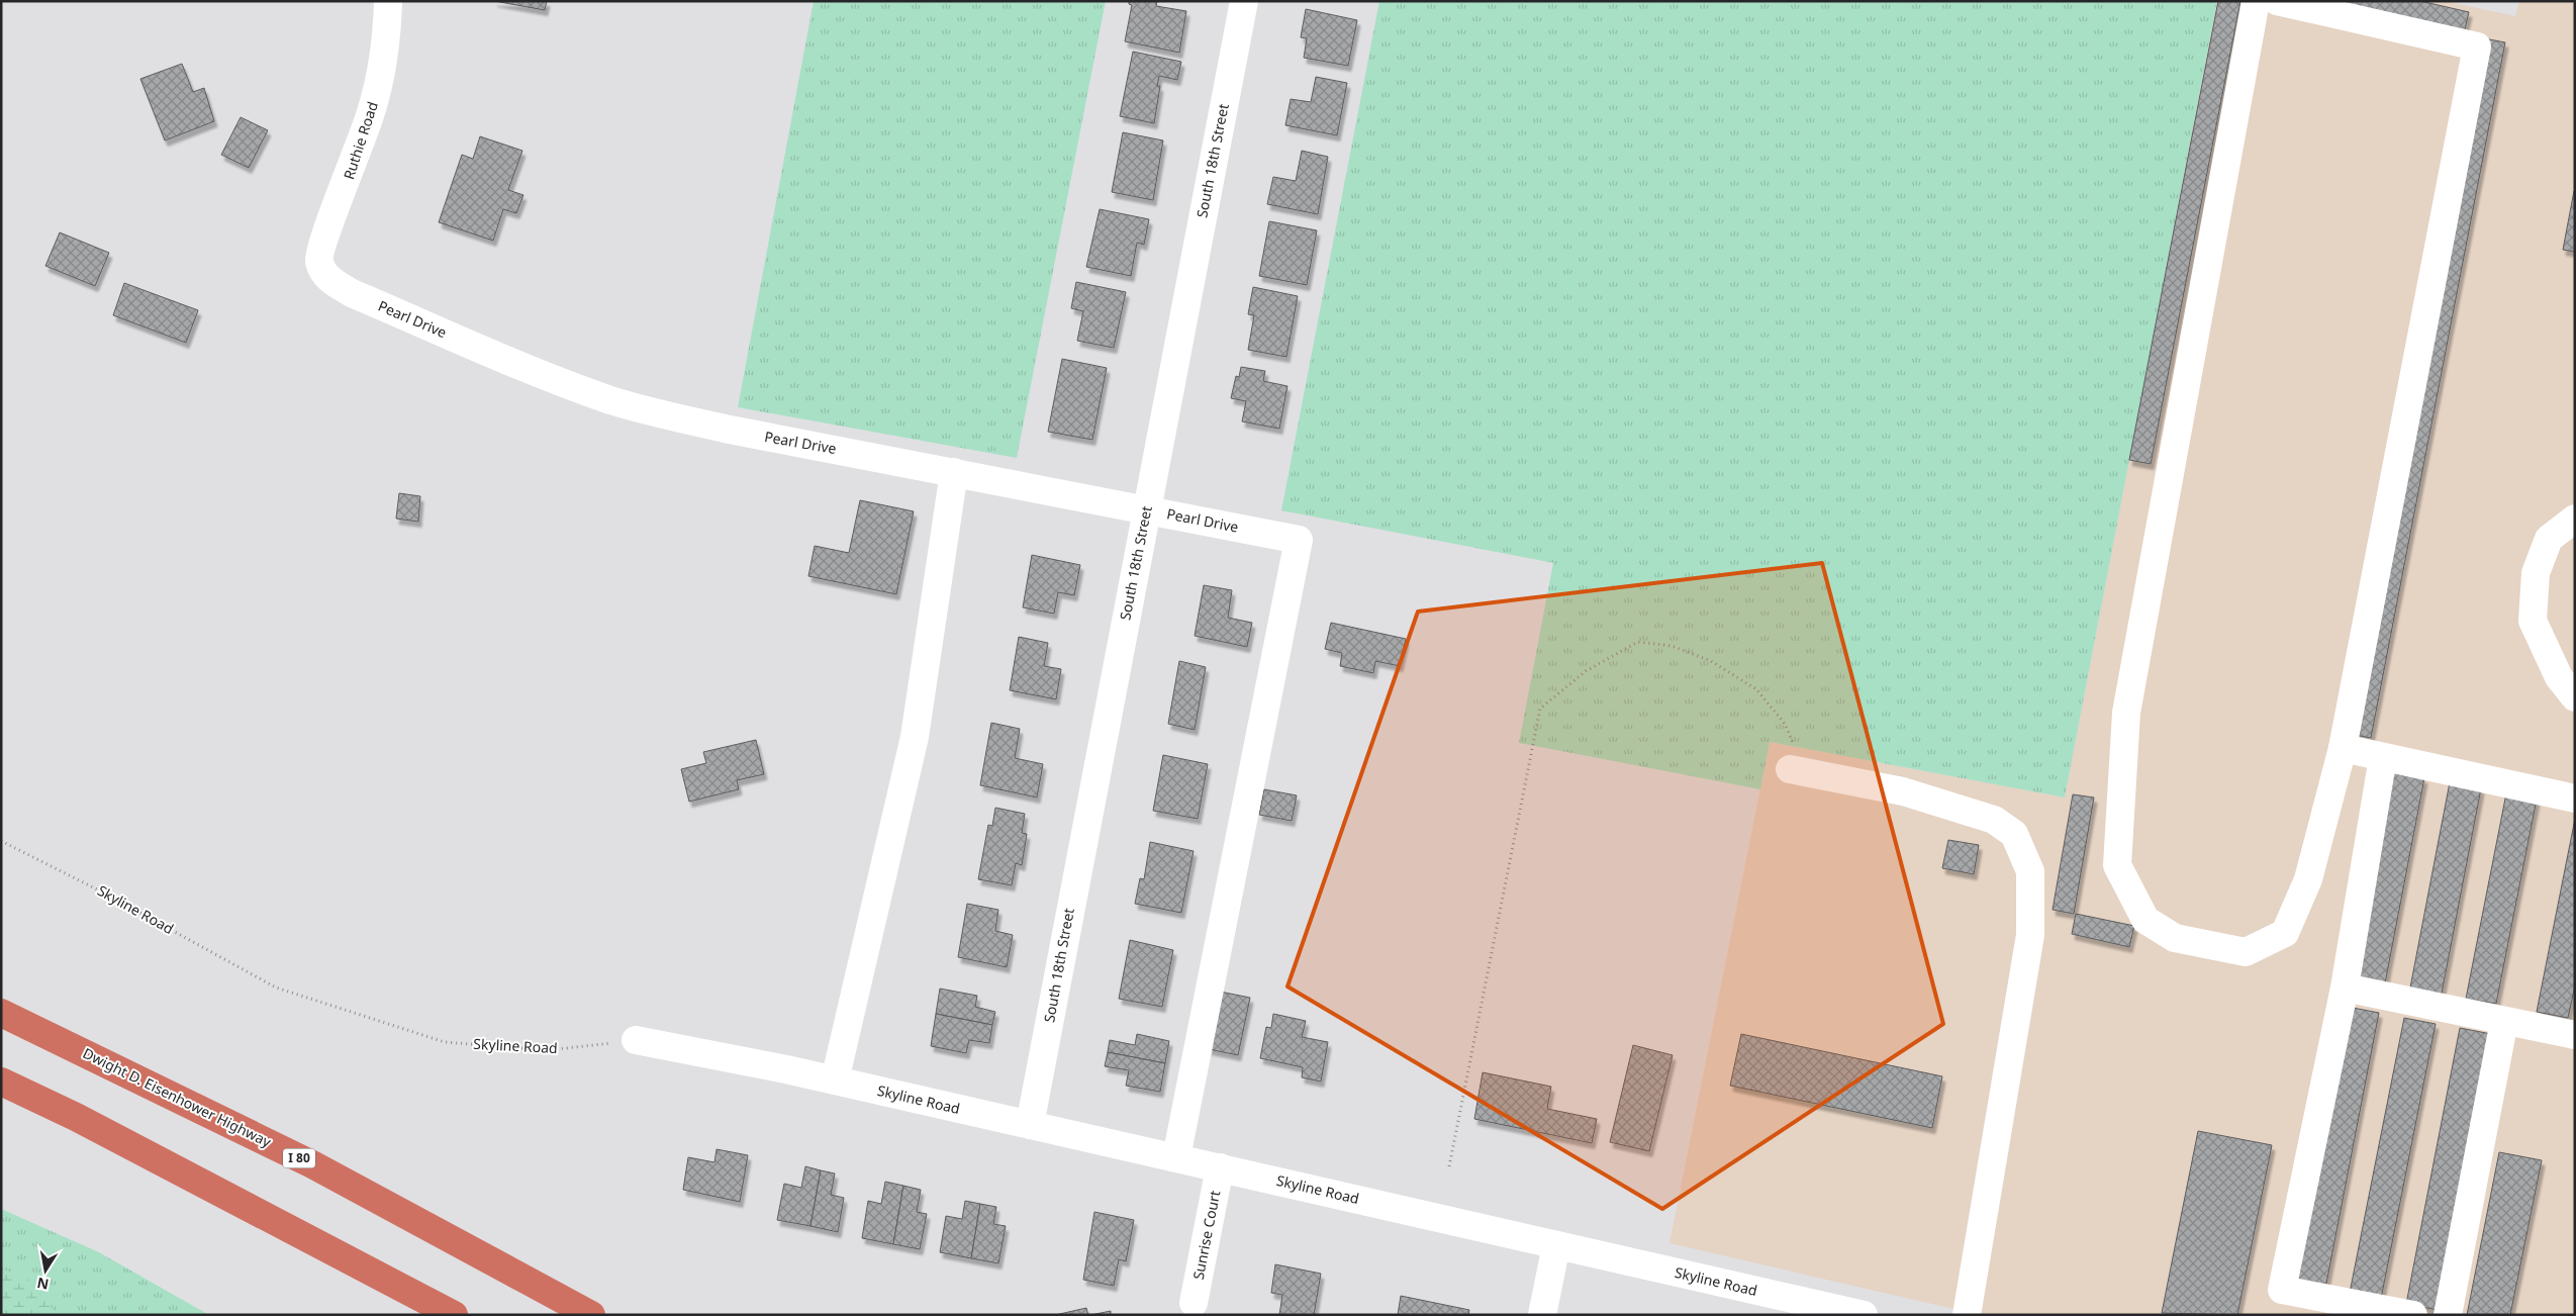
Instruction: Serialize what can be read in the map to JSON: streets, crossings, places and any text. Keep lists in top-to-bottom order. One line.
{"streets":{"highway":["Dwight D. Eisenhower Highway","I 80"],"street":["Ruthie Road","South 18th Street","Pearl Drive","Skyline Road","Sunrise Court"]},"crossings":[["Ruthie Road","Pearl Drive"],["South 18th Street","Pearl Drive"],["South 18th Street","Skyline Road"],["Pearl Drive","Skyline Road"],["Skyline Road","Sunrise Court"]],"north":"bottom"}
